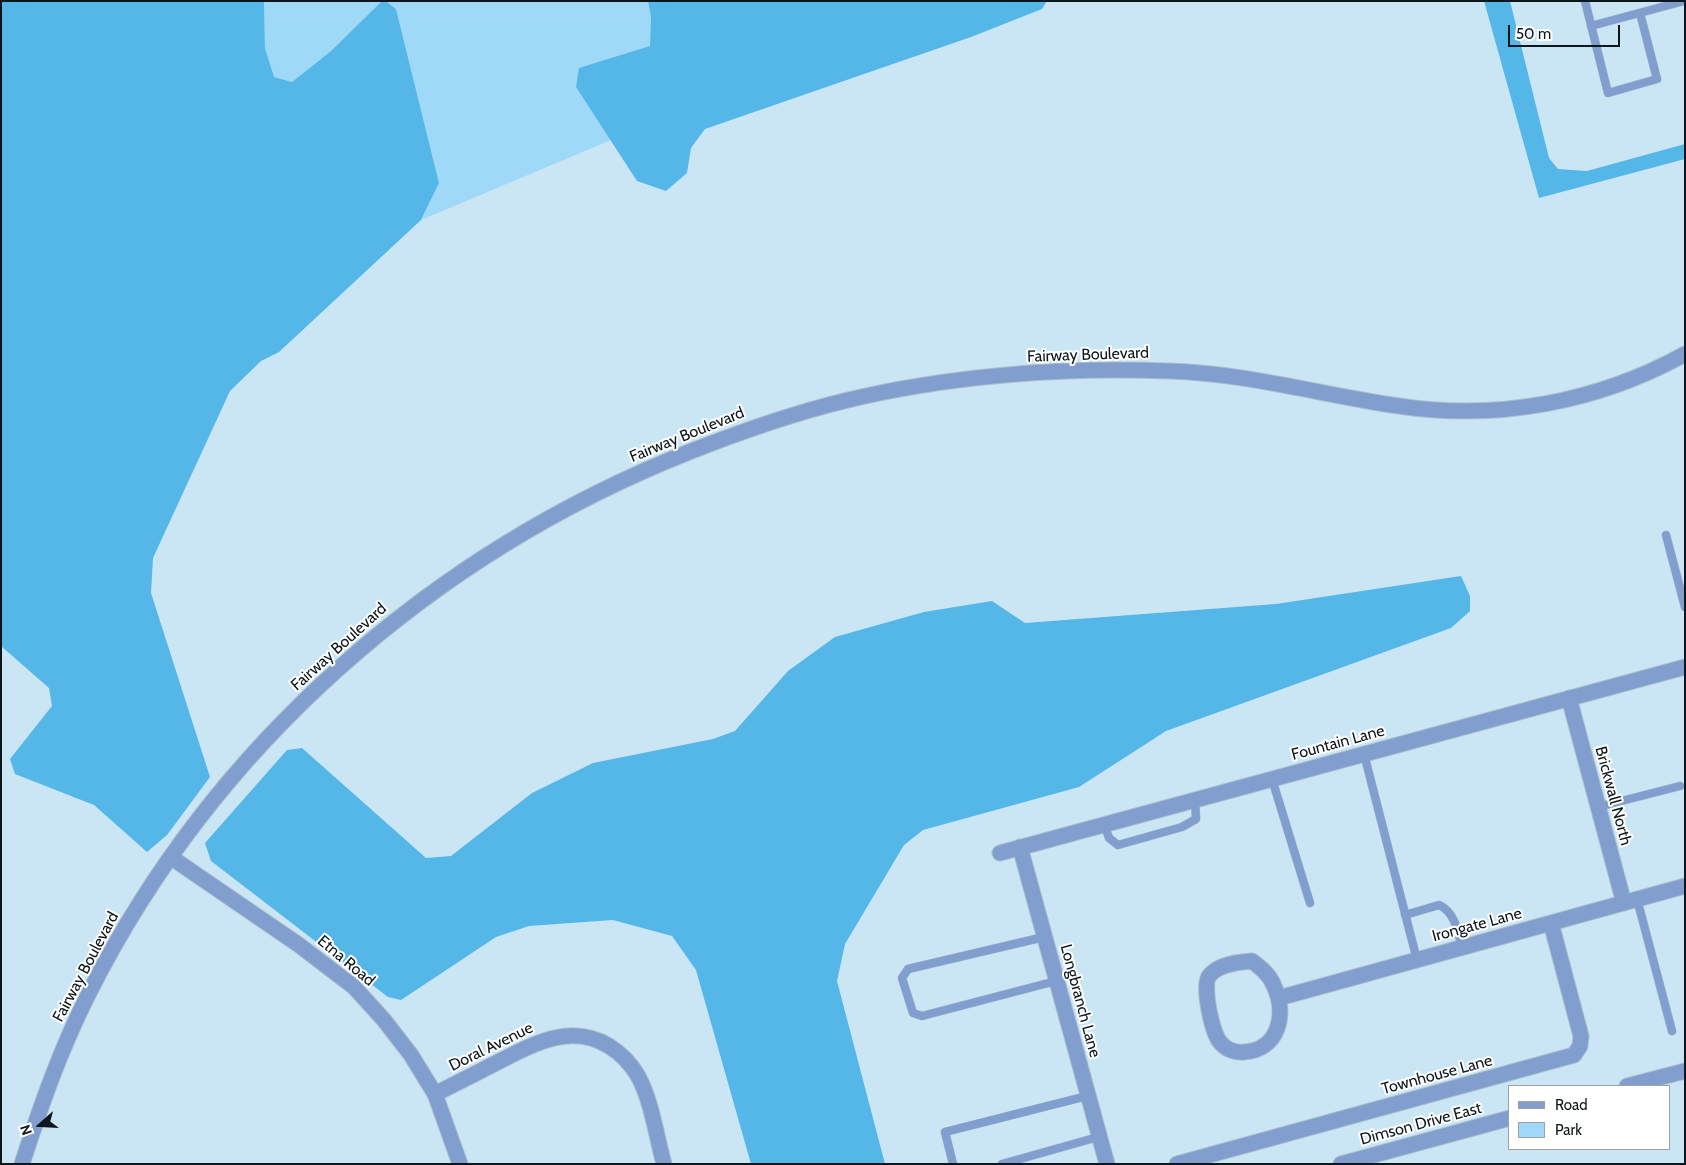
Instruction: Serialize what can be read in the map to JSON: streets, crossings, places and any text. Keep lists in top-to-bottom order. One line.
{"streets":{"street":["Fairway Boulevard","Fountain Lane","Brickwall North","Irongate Lane","Etna Road","Longbranch Lane","Doral Avenue","Townhouse Lane","Dimson Drive East"]},"crossings":[["Fairway Boulevard","Etna Road"],["Fountain Lane","Brickwall North"],["Fountain Lane","Longbranch Lane"],["Brickwall North","Irongate Lane"],["Irongate Lane","Townhouse Lane"],["Etna Road","Doral Avenue"]],"legend":["Road","Park"],"scale_bar":"50 m","north":"left"}
